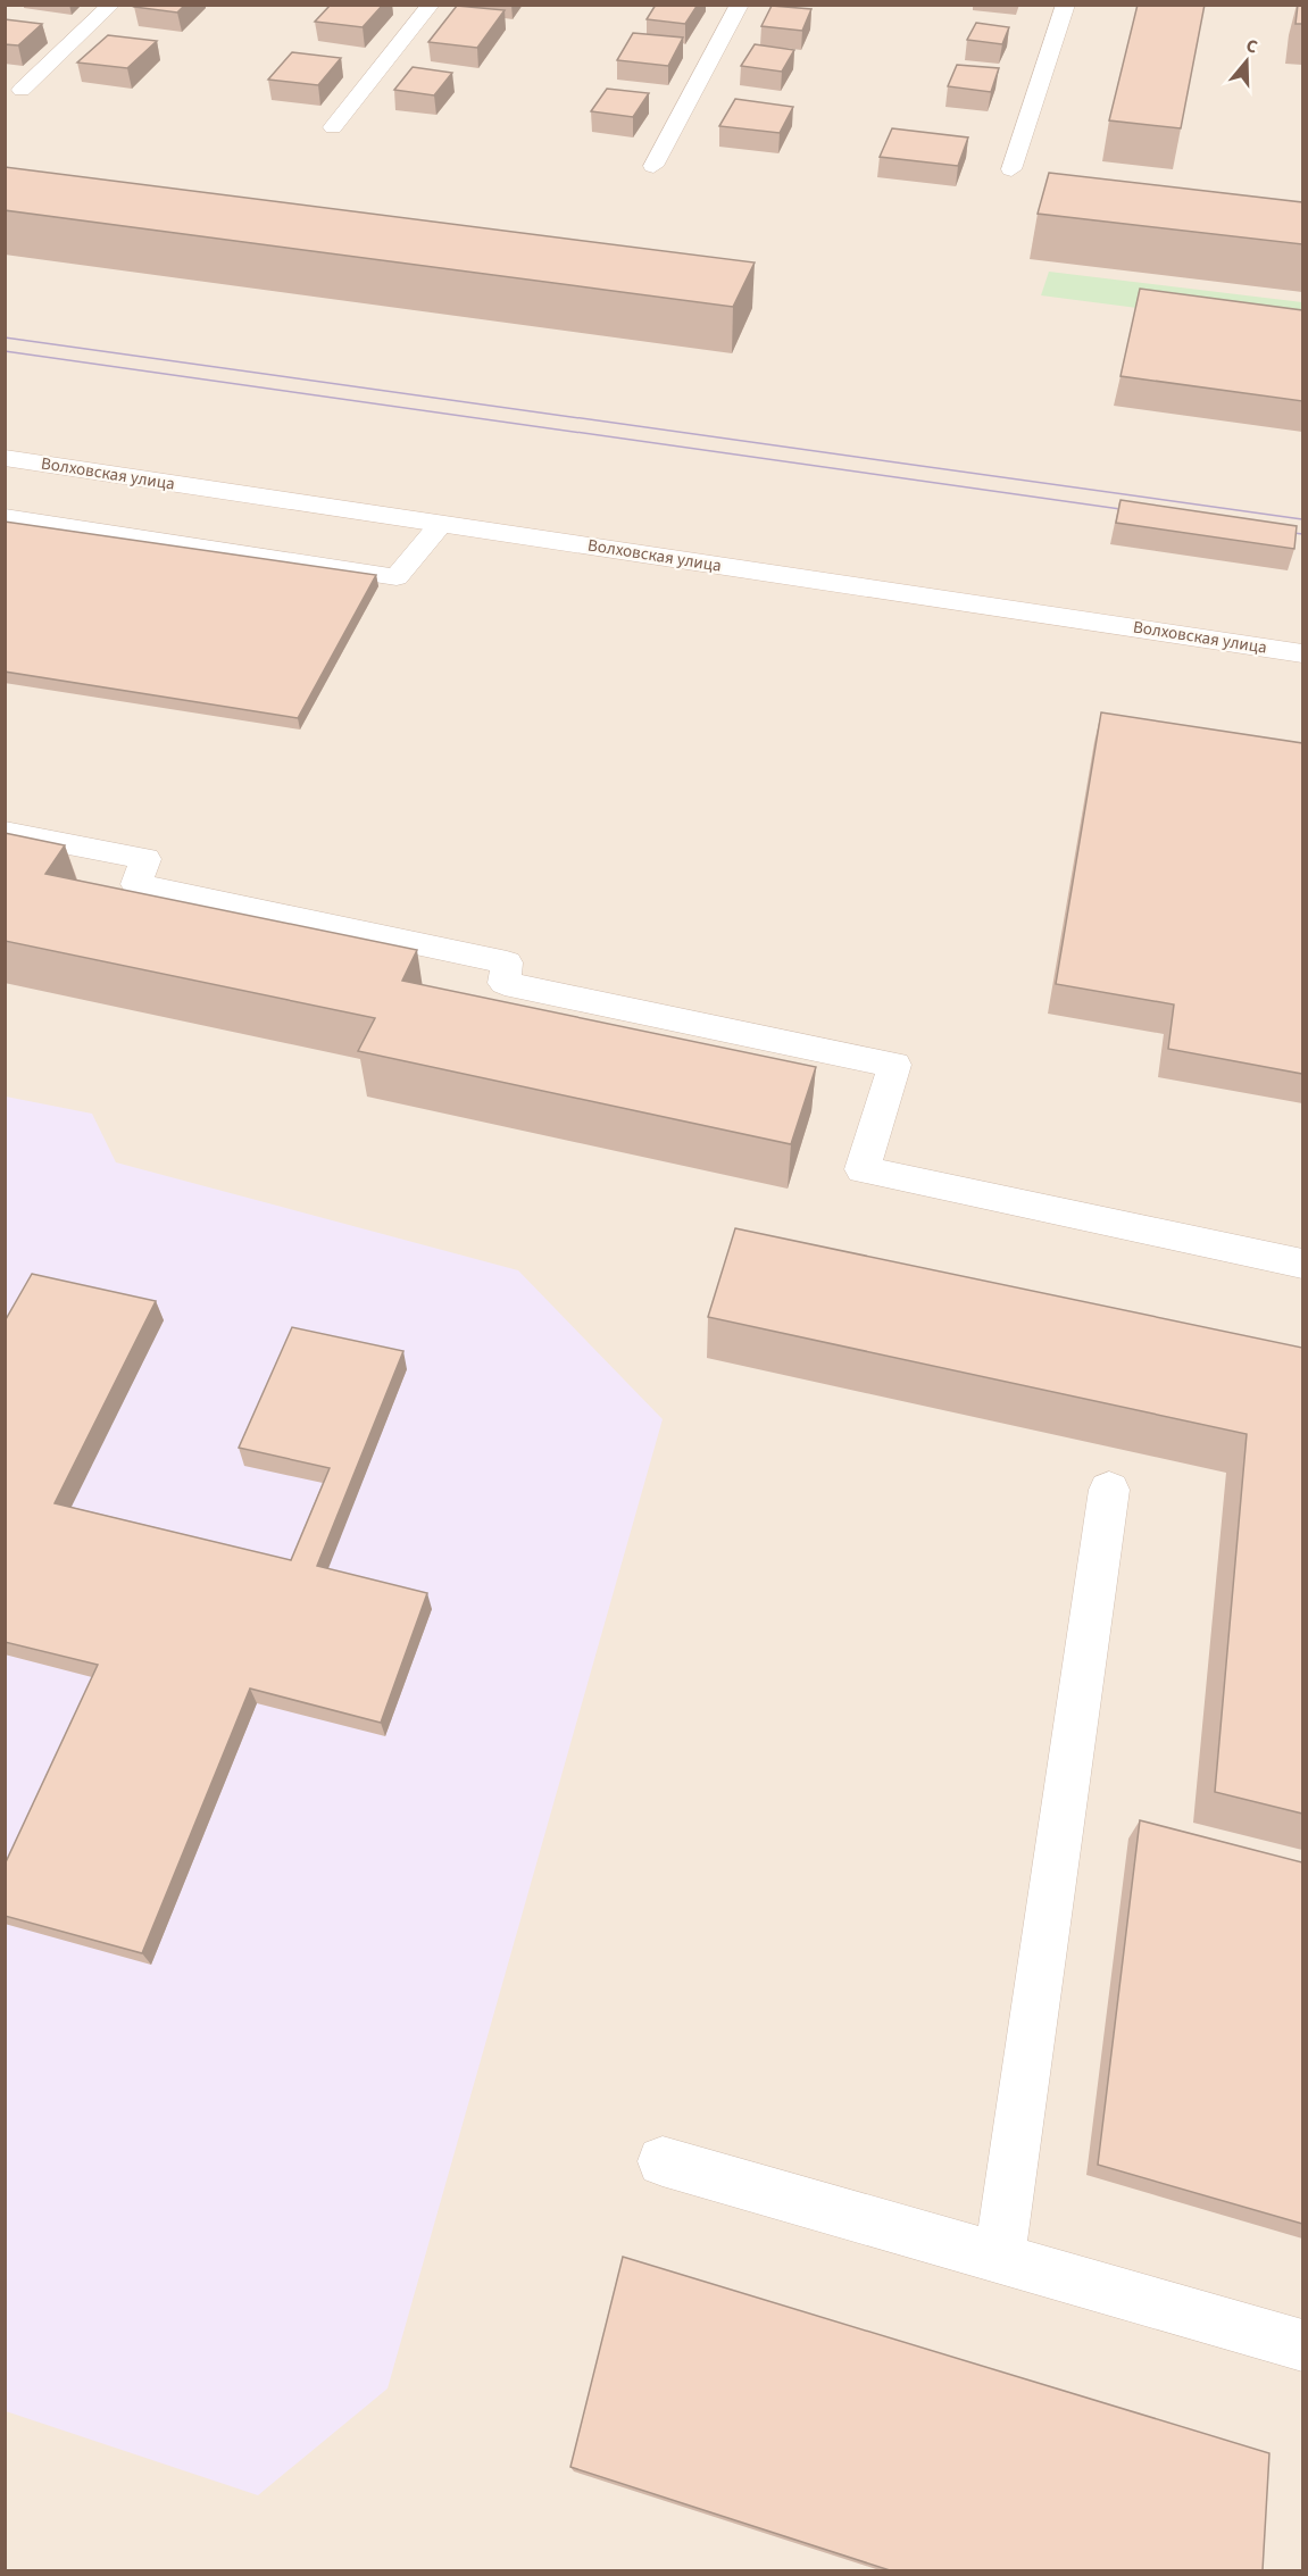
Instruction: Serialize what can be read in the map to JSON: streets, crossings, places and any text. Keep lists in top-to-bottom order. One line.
{"streets":{"street":["Волховская улица"]},"north":"top"}
